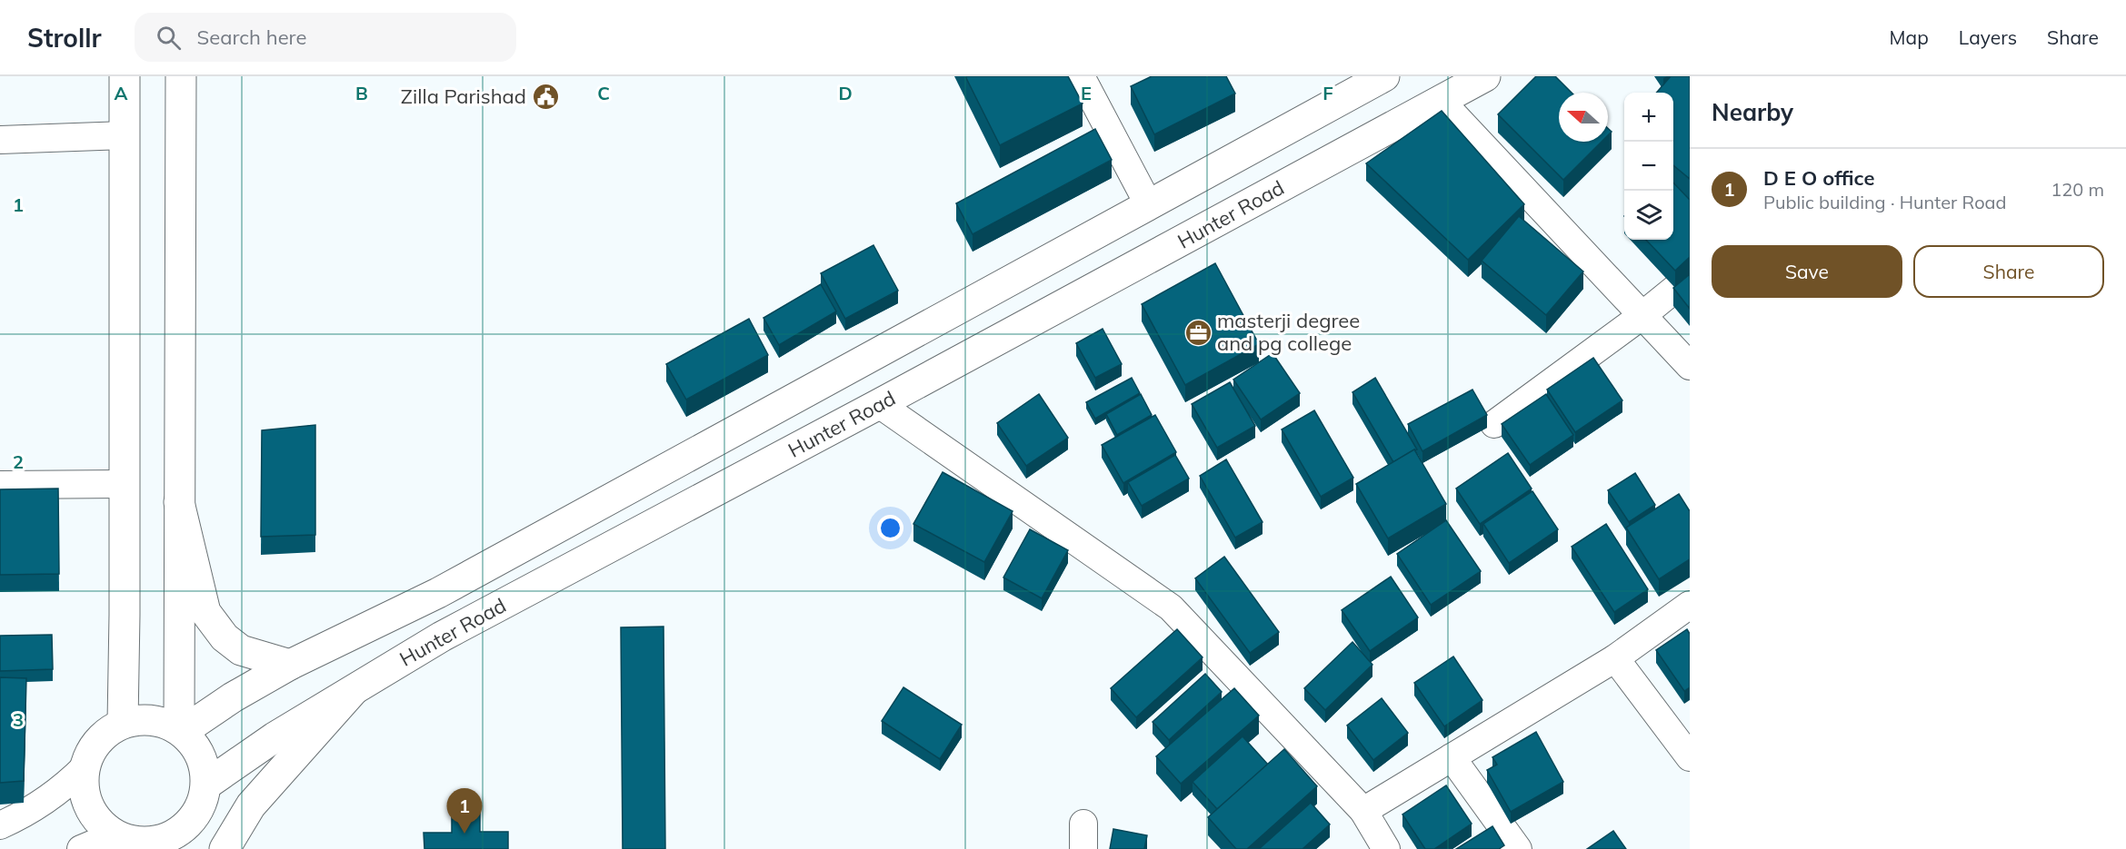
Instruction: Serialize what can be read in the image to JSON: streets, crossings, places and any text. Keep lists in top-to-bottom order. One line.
{"streets":{"main road":["Hunter Road"]},"places":{"public building":["Zilla Parishad"],"office":["masterji degree and pg college"]},"north":"left","page":{"header":"Strollr","search":"Search here","nav":["Map","Layers","Share"],"heading":"Nearby","map_buttons":["+","−"],"list":[{"mark":"1","name":"D E O office","note":"Public building · Hunter Road","value":"120 m"}],"buttons":["Save","Share"],"pins":"1"},"grid":{"columns":["A","B","C","D","E","F"],"rows":["1","2","3"]}}
